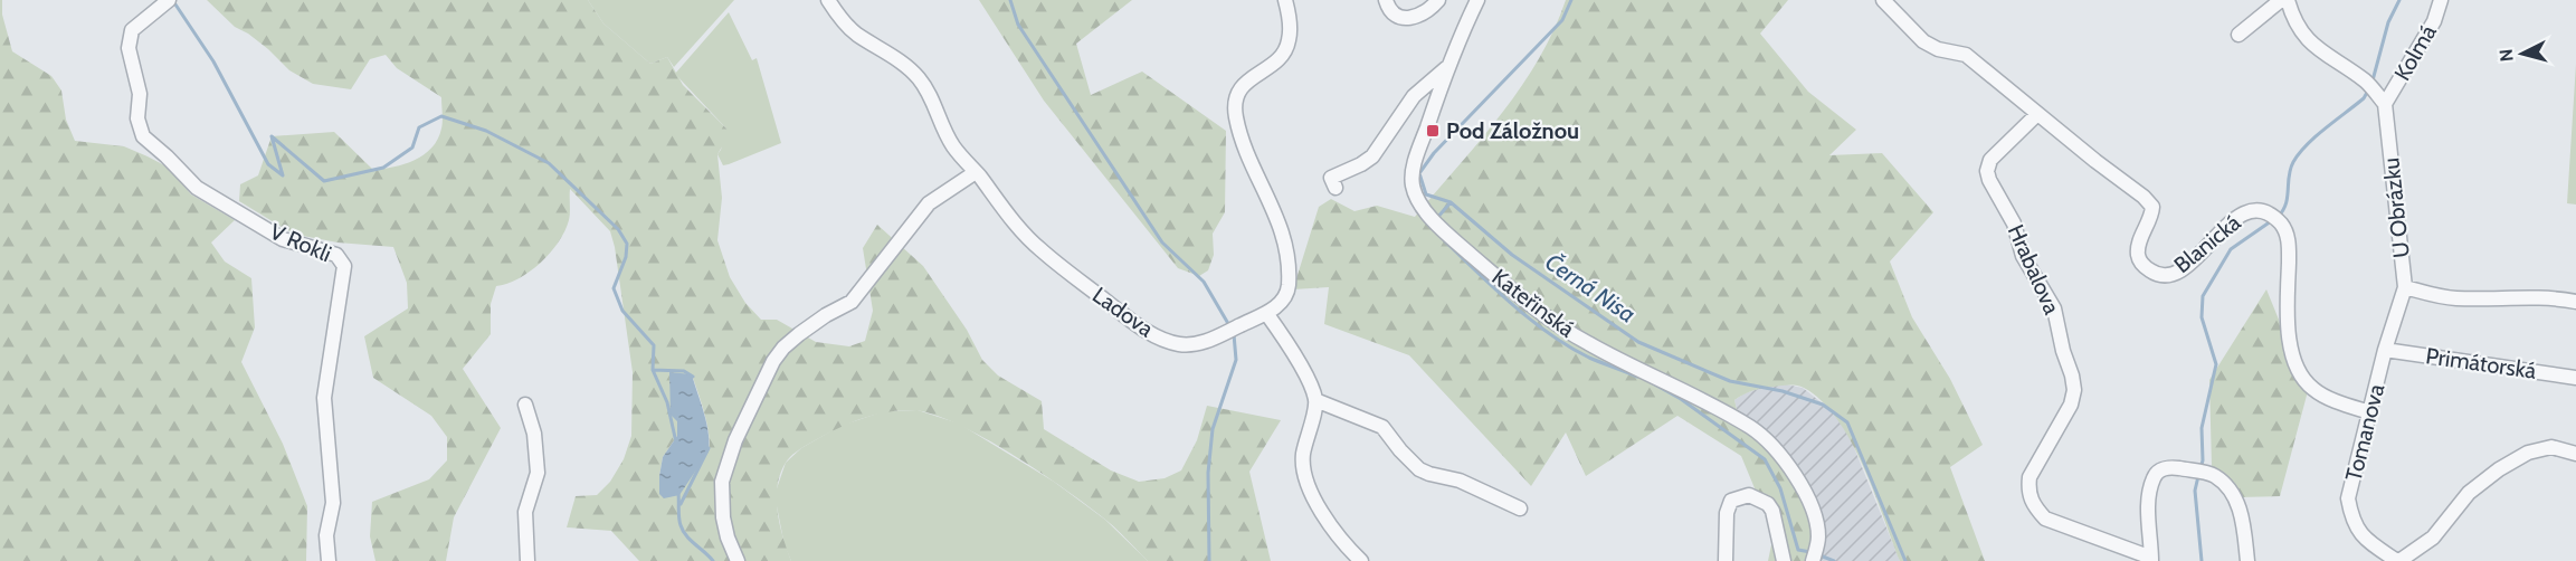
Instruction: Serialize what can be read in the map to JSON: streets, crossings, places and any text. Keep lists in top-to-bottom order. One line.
{"streets":{"street":["Kolmá","U Obrázku","V Rokli","Blanická","Hrabalova","Kateřinská","Ladova","Primátorská","Tomanova"]},"crossings":[["Kolmá","U Obrázku"],["U Obrázku","Tomanova"],["Blanická","Hrabalova"],["Blanická","Tomanova"],["Primátorská","Tomanova"]],"water":["Černá Nisa"],"places":{"transit":["Pod Záložnou"]},"north":"left"}
